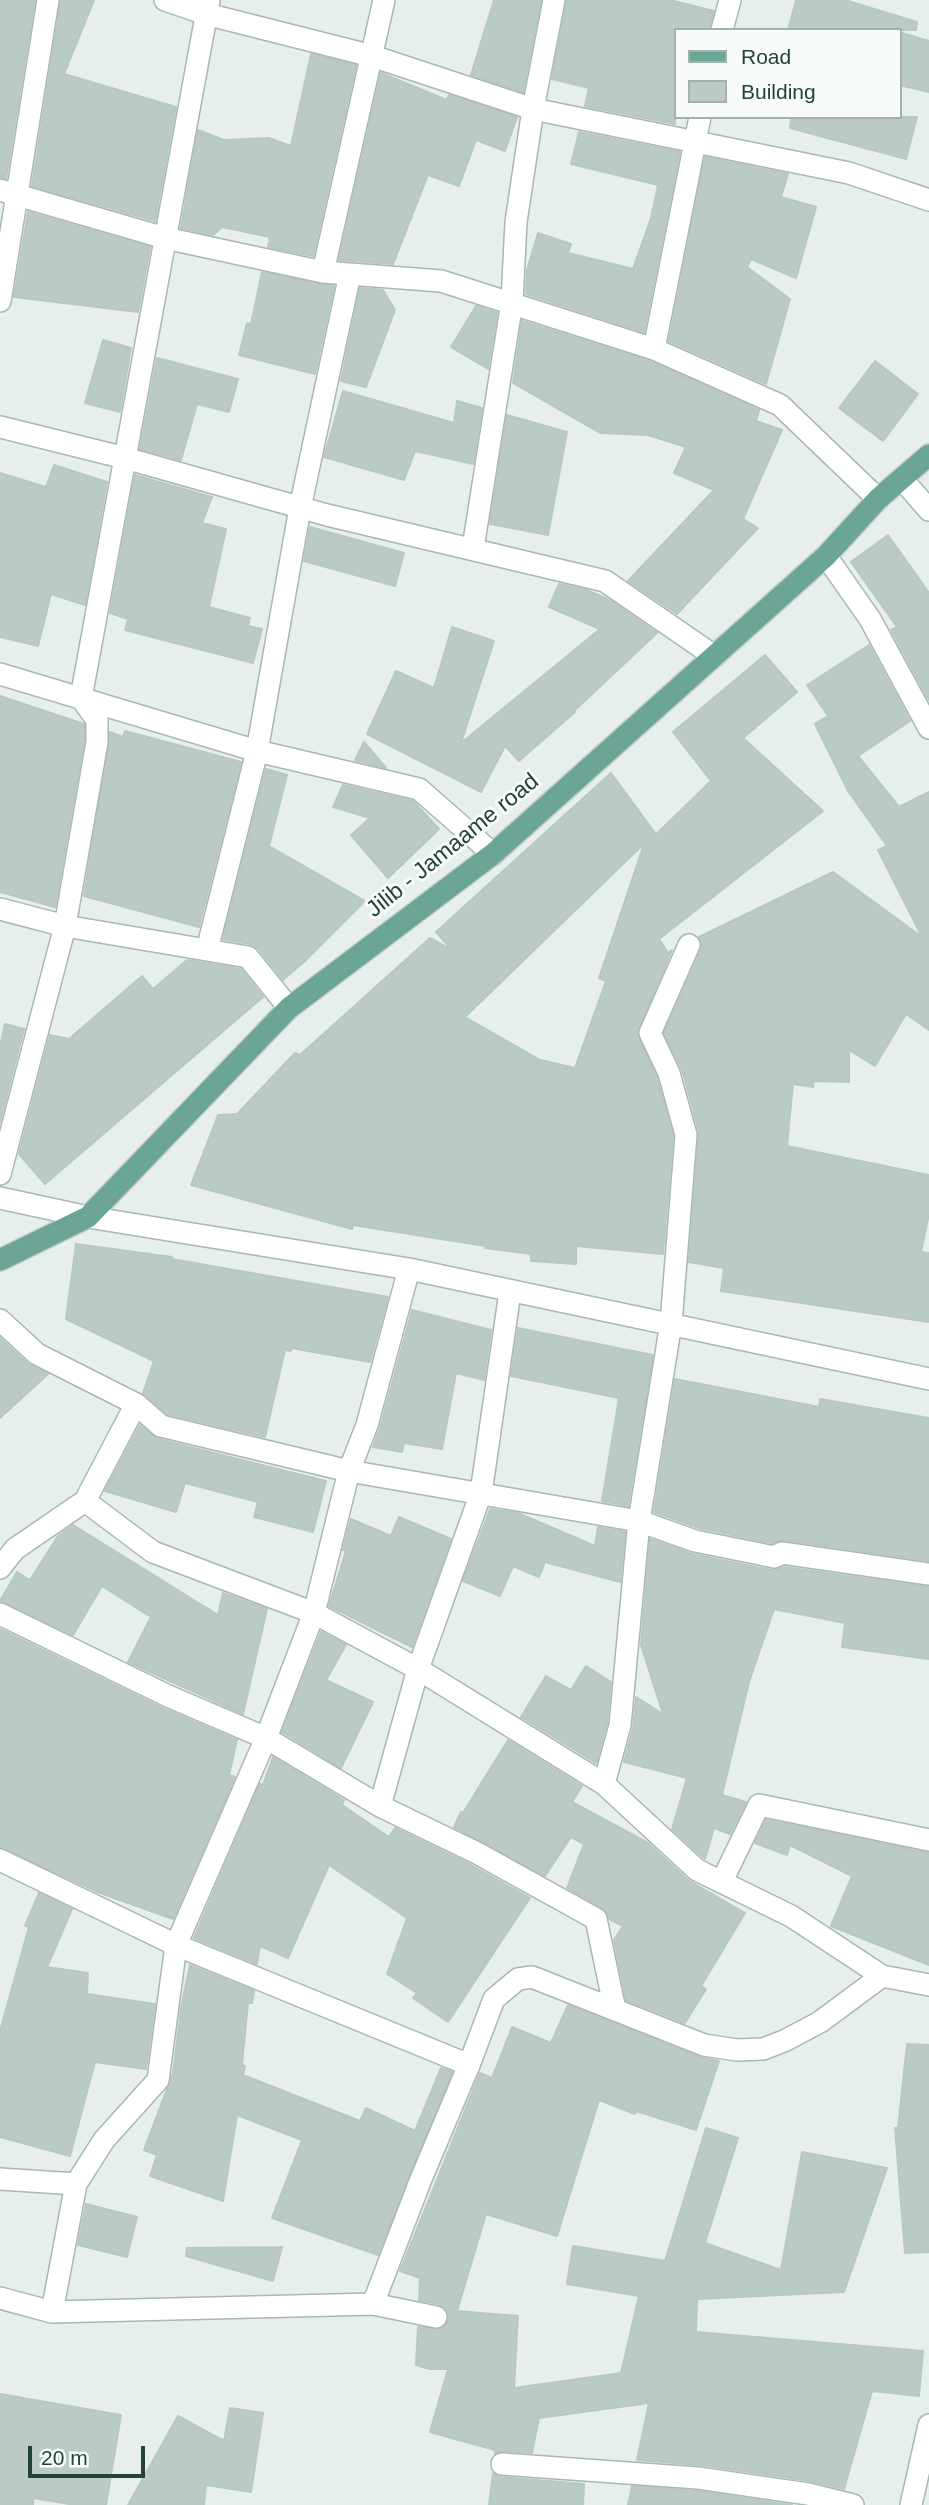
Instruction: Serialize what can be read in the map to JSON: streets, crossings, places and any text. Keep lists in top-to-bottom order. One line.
{"streets":{"main road":["Jilib - Jamaame road"]},"legend":["Road","Building"],"scale_bar":"20 m"}
